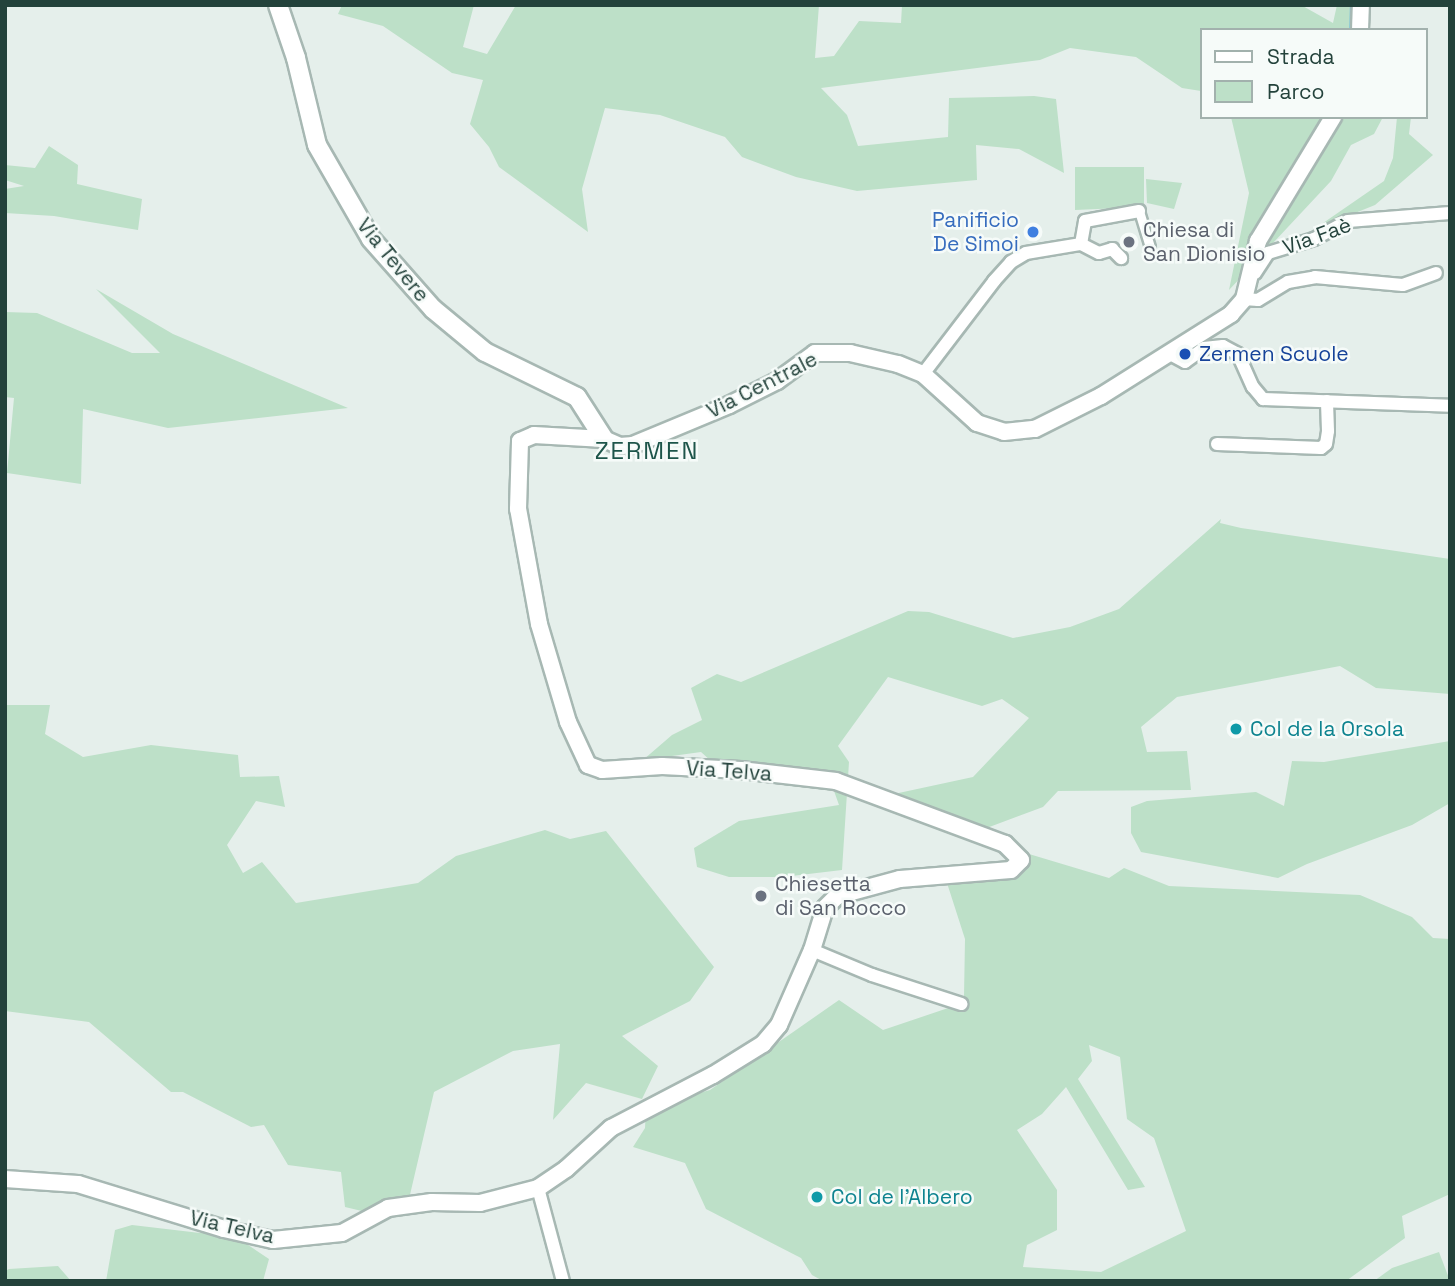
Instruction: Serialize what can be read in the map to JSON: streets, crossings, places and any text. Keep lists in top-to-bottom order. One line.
{"streets":{"main road":["Via Tevere"],"street":["Via Faè","Via Centrale","Via Telva"]},"crossings":[["Via Faè","Via Centrale"],["Via Tevere","Via Centrale"],["Via Tevere","Via Telva"],["Via Centrale","Via Telva"]],"districts":["ZERMEN"],"places":["Panificio De Simoi","Chiesa di San Dionisio","Zermen Scuole","Col de la Orsola","Chiesetta di San Rocco","Col de l'Albero"],"legend":["Strada","Parco"]}
